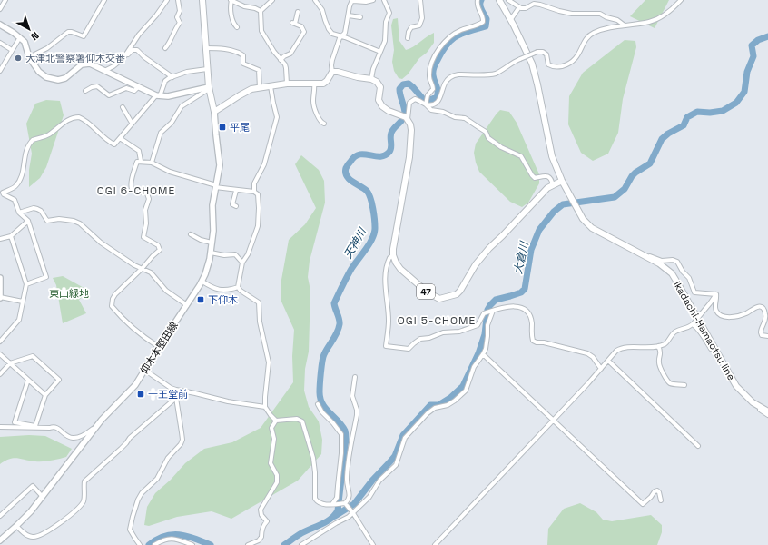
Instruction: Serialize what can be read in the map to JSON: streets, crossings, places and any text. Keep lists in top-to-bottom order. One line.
{"streets":{"main road":["47","Ikadachi-Hamaotsu line","仰木本堅田線"]},"crossings":[["47","Ikadachi-Hamaotsu line"]],"districts":["OGI 6-CHOME","OGI 5-CHOME"],"water":["天神川","大倉川"],"parks":["東山緑地"],"places":{"other":["大津北警察署仰木交番"],"transit":["平尾","下仰木","十王堂前"]},"north":"bottom right"}
